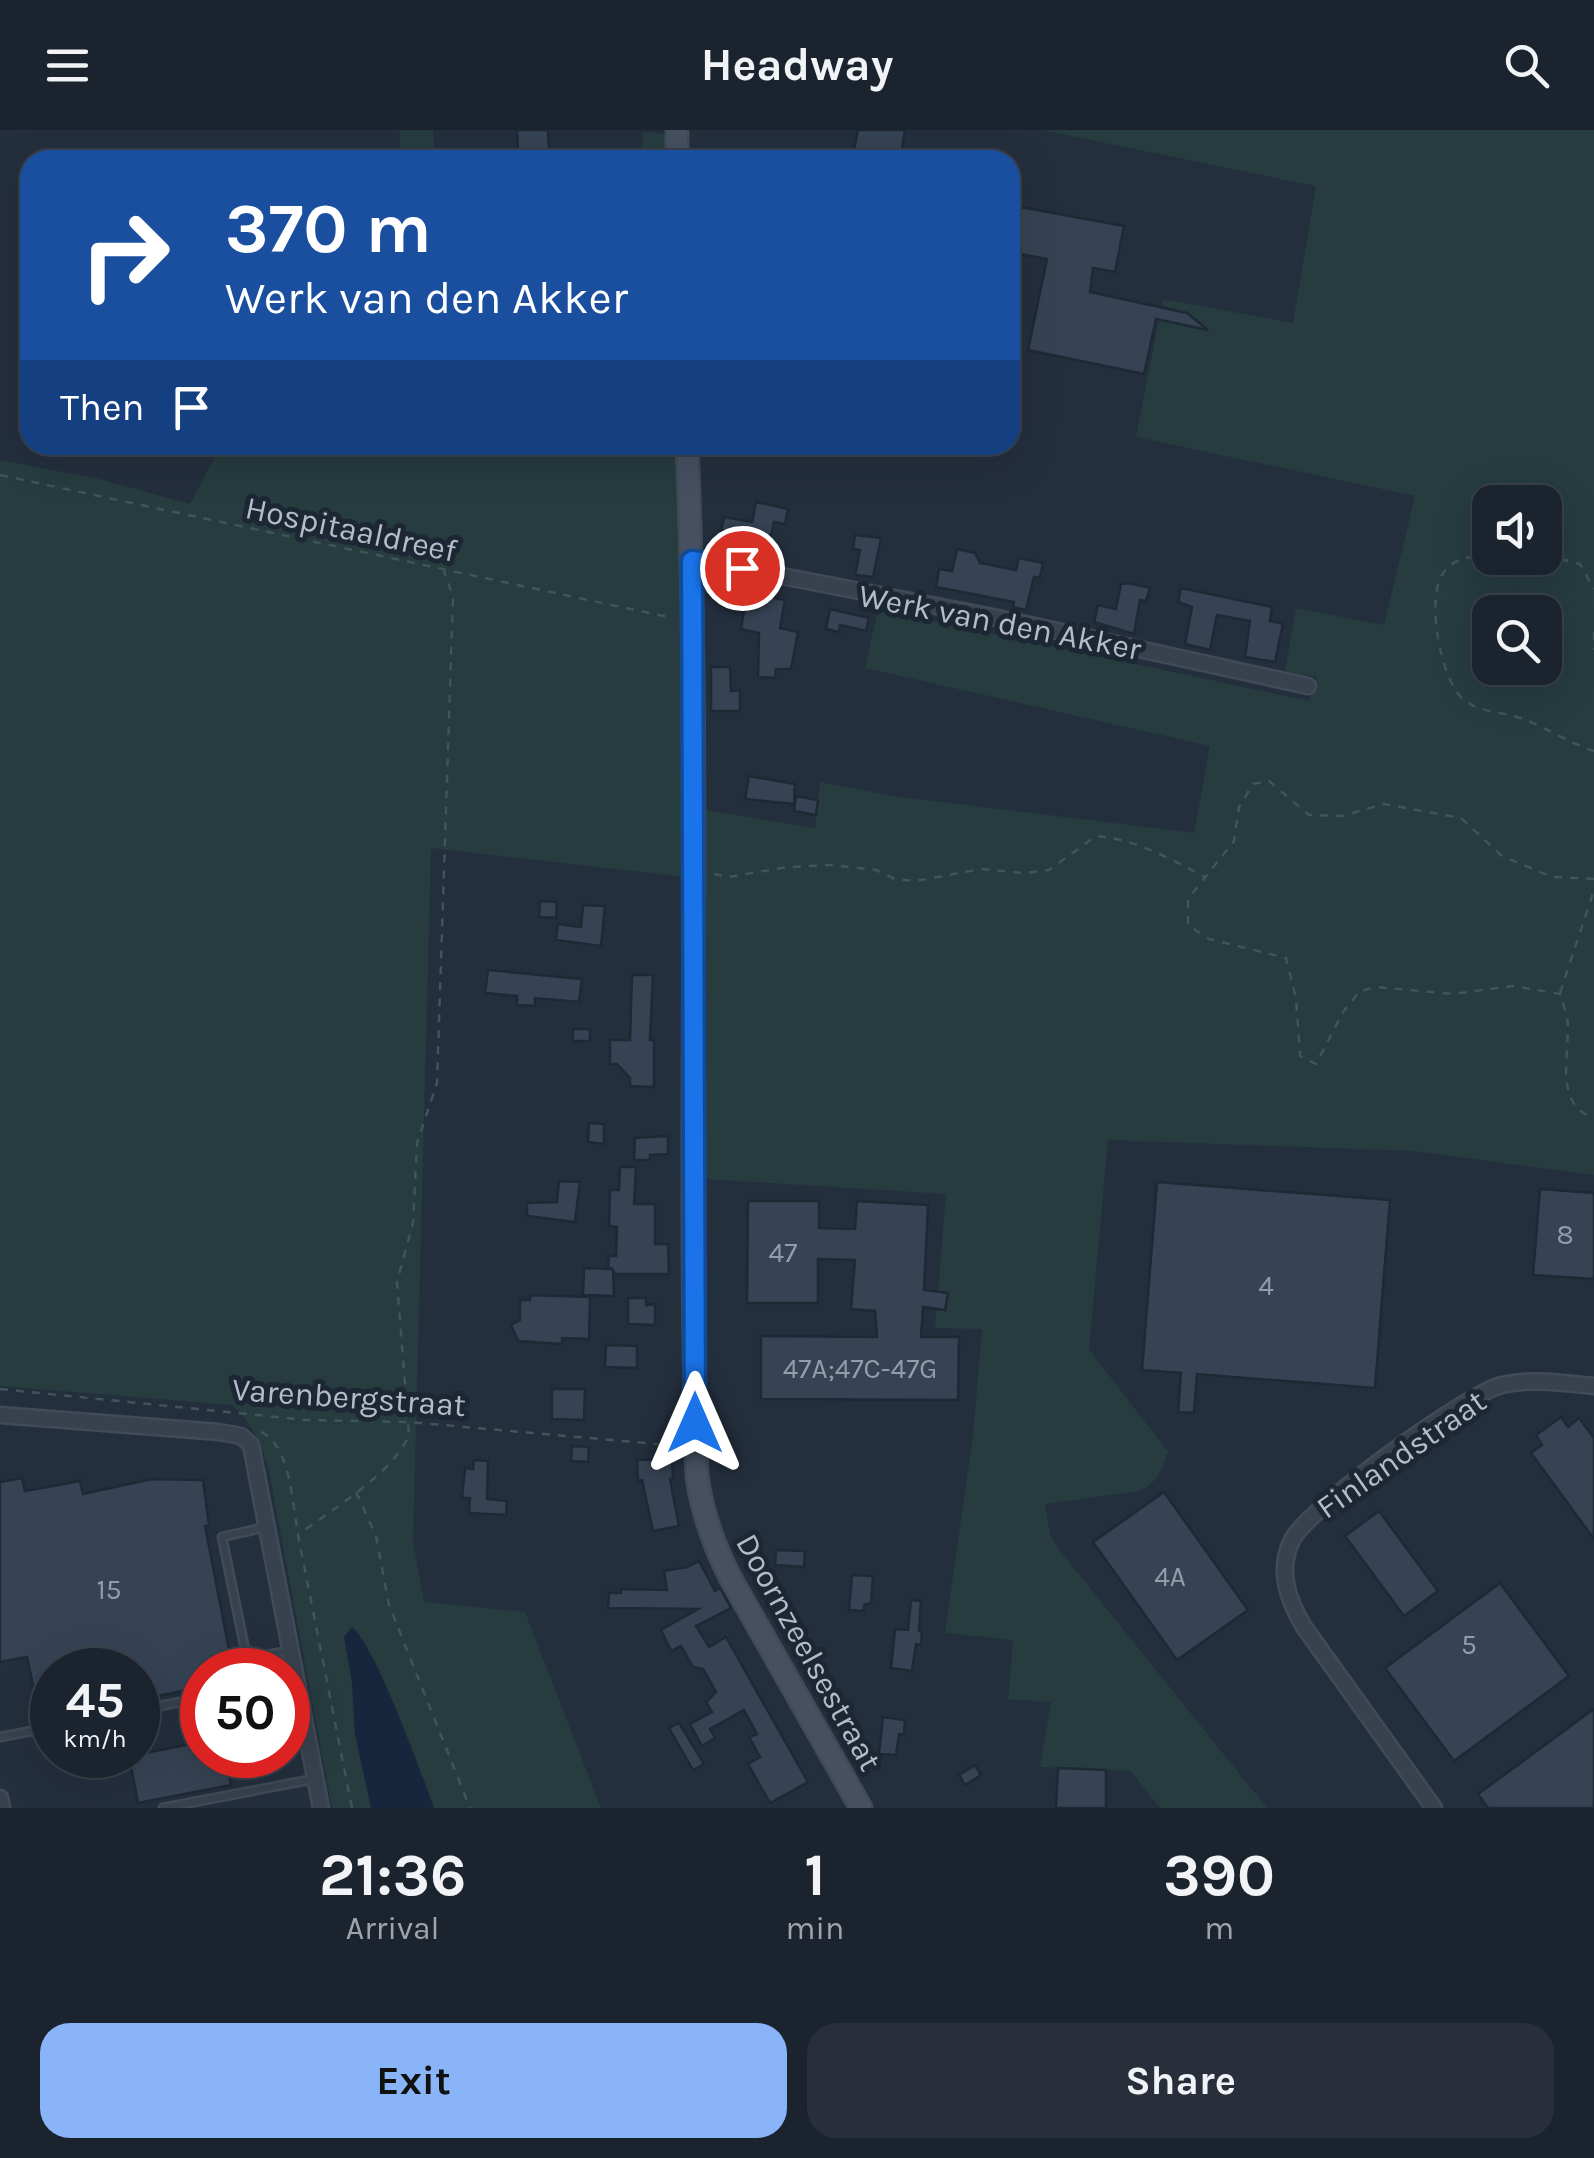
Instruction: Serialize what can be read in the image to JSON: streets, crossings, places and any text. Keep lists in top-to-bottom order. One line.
{"streets":{"main road":["Doornzeelsestraat"],"street":["Werk van den Akker","Finlandstraat"],"path":["Hospitaaldreef","Varenbergstraat"]},"crossings":[["Hospitaaldreef","Doornzeelsestraat"],["Werk van den Akker","Doornzeelsestraat"],["Varenbergstraat","Doornzeelsestraat"]],"house_numbers":["8","47","4","47A;47C-47G","4A","15","5"],"page":{"header":"Headway","turn":["370 m","Werk van den Akker"],"then":"Then","speed":"45 km/h","limit":"50","eta":["21:36","Arrival","1","min","390","m"],"buttons":["Exit","Share"]}}
